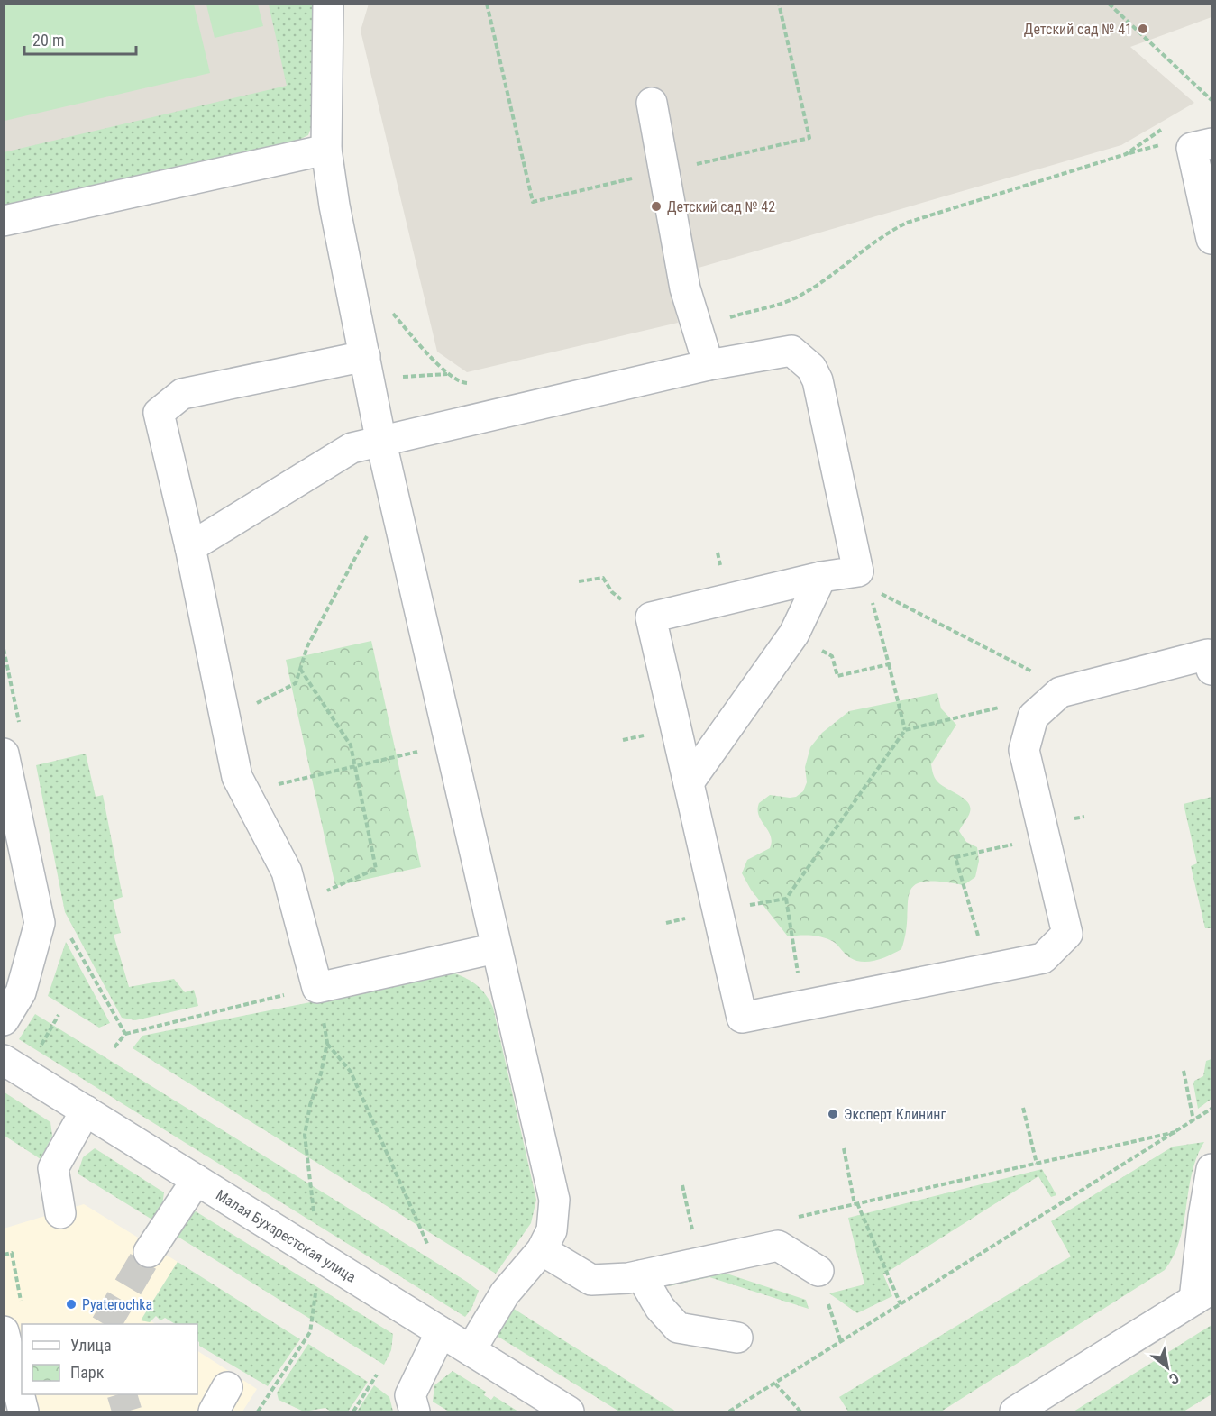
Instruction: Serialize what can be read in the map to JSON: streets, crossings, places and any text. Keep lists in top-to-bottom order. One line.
{"streets":{"street":["Малая Бухарестская улица"]},"places":["Детский сад № 41","Детский сад № 42","Эксперт Клининг","Pyaterochka"],"legend":["Улица","Парк"],"scale_bar":"20 m","north":"bottom right"}
